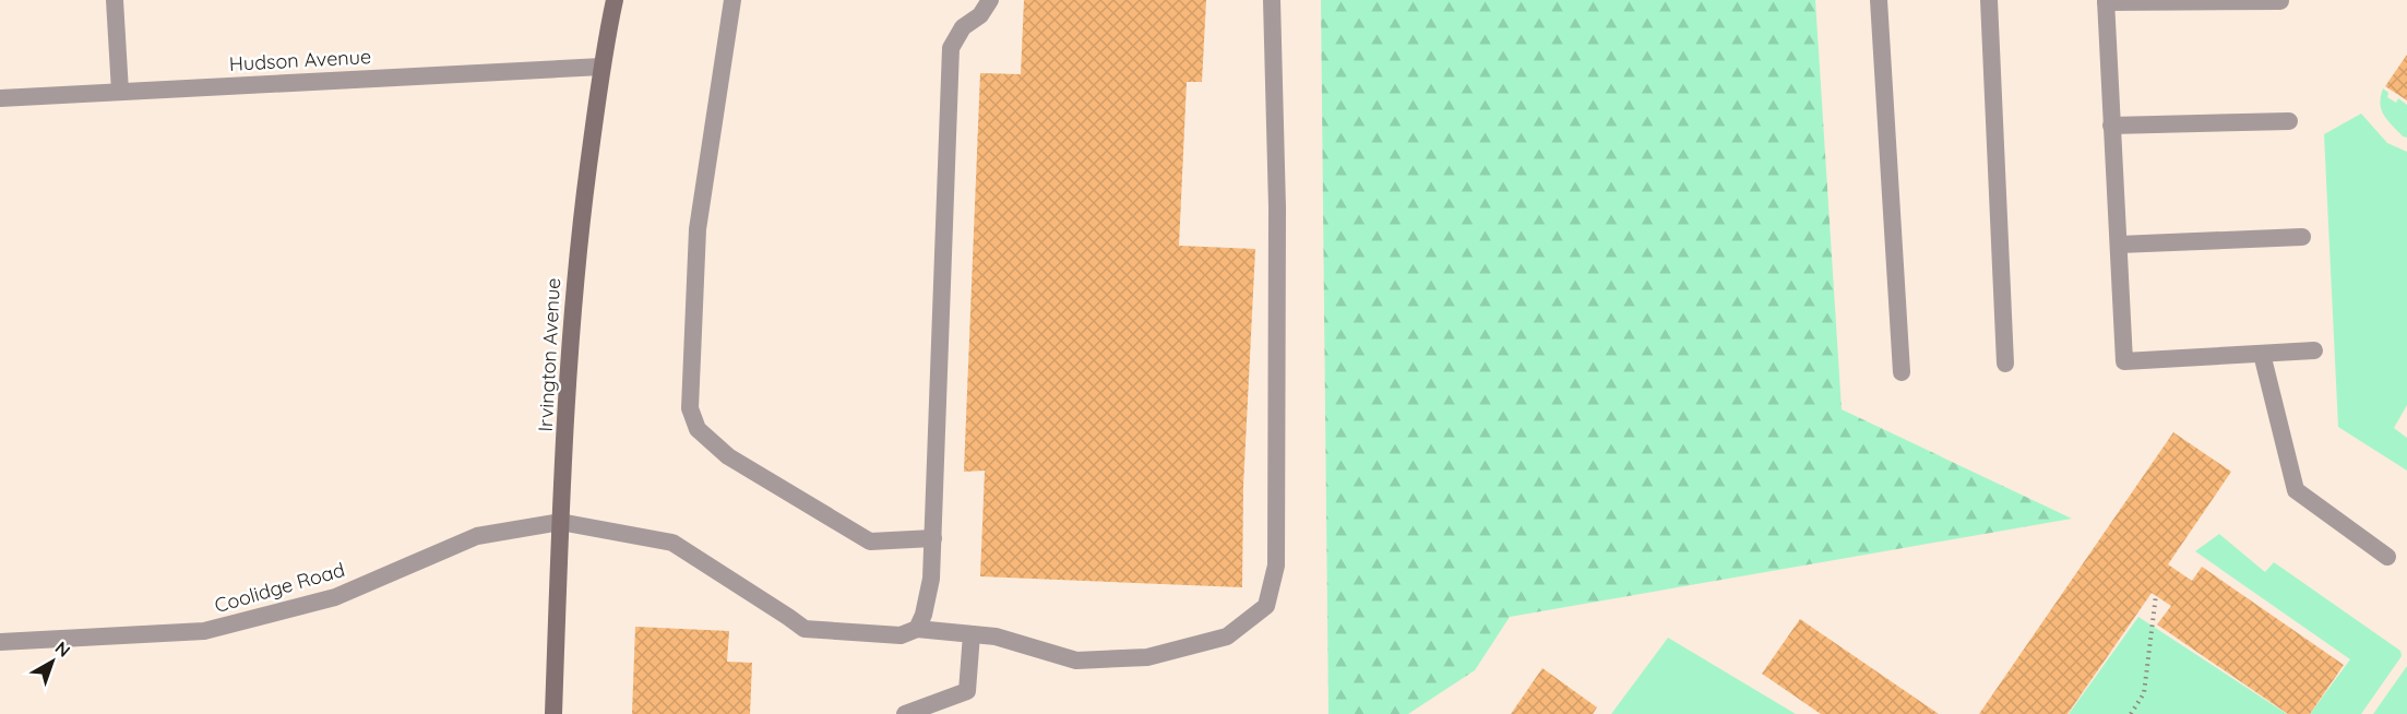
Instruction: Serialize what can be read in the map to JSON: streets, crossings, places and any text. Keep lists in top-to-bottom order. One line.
{"streets":{"main road":["Irvington Avenue"],"street":["Hudson Avenue","Coolidge Road"]},"crossings":[["Hudson Avenue","Irvington Avenue"],["Irvington Avenue","Coolidge Road"]],"north":"top right"}
